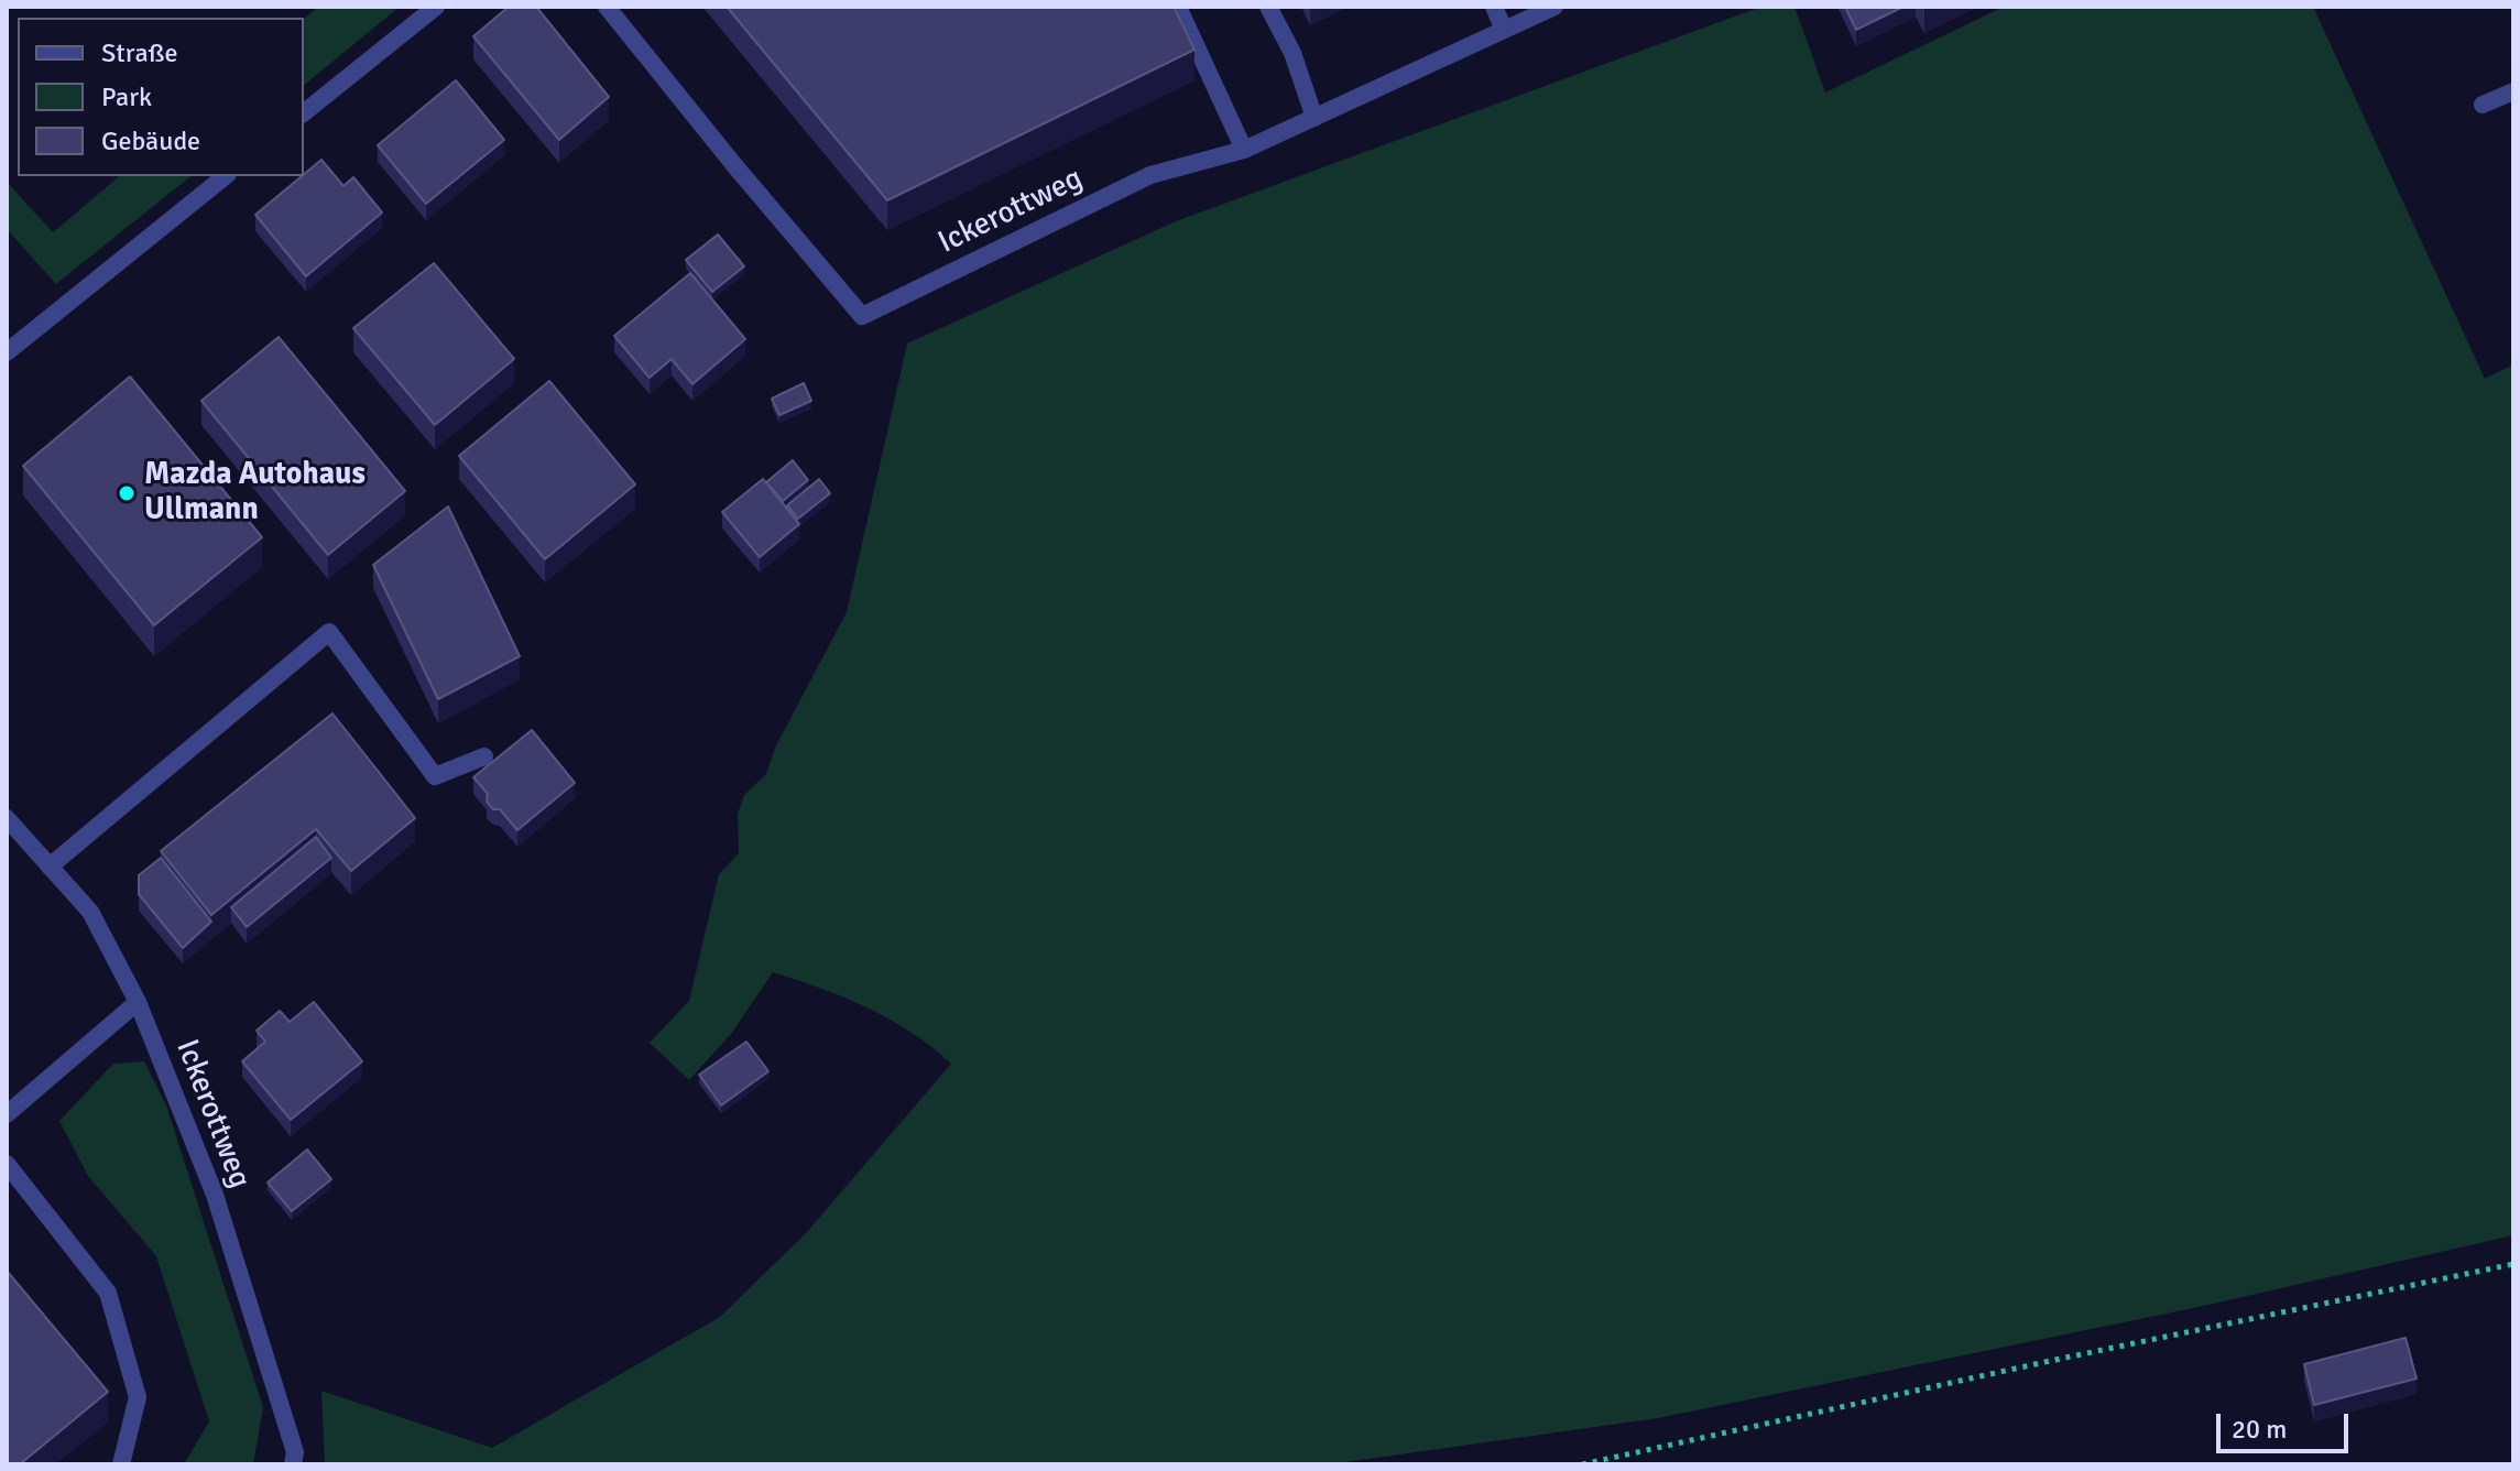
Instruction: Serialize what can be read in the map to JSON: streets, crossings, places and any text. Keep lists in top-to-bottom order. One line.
{"streets":{"street":["Ickerottweg"]},"places":["Mazda Autohaus Ullmann"],"legend":["Straße","Park","Gebäude"],"scale_bar":"20 m"}
